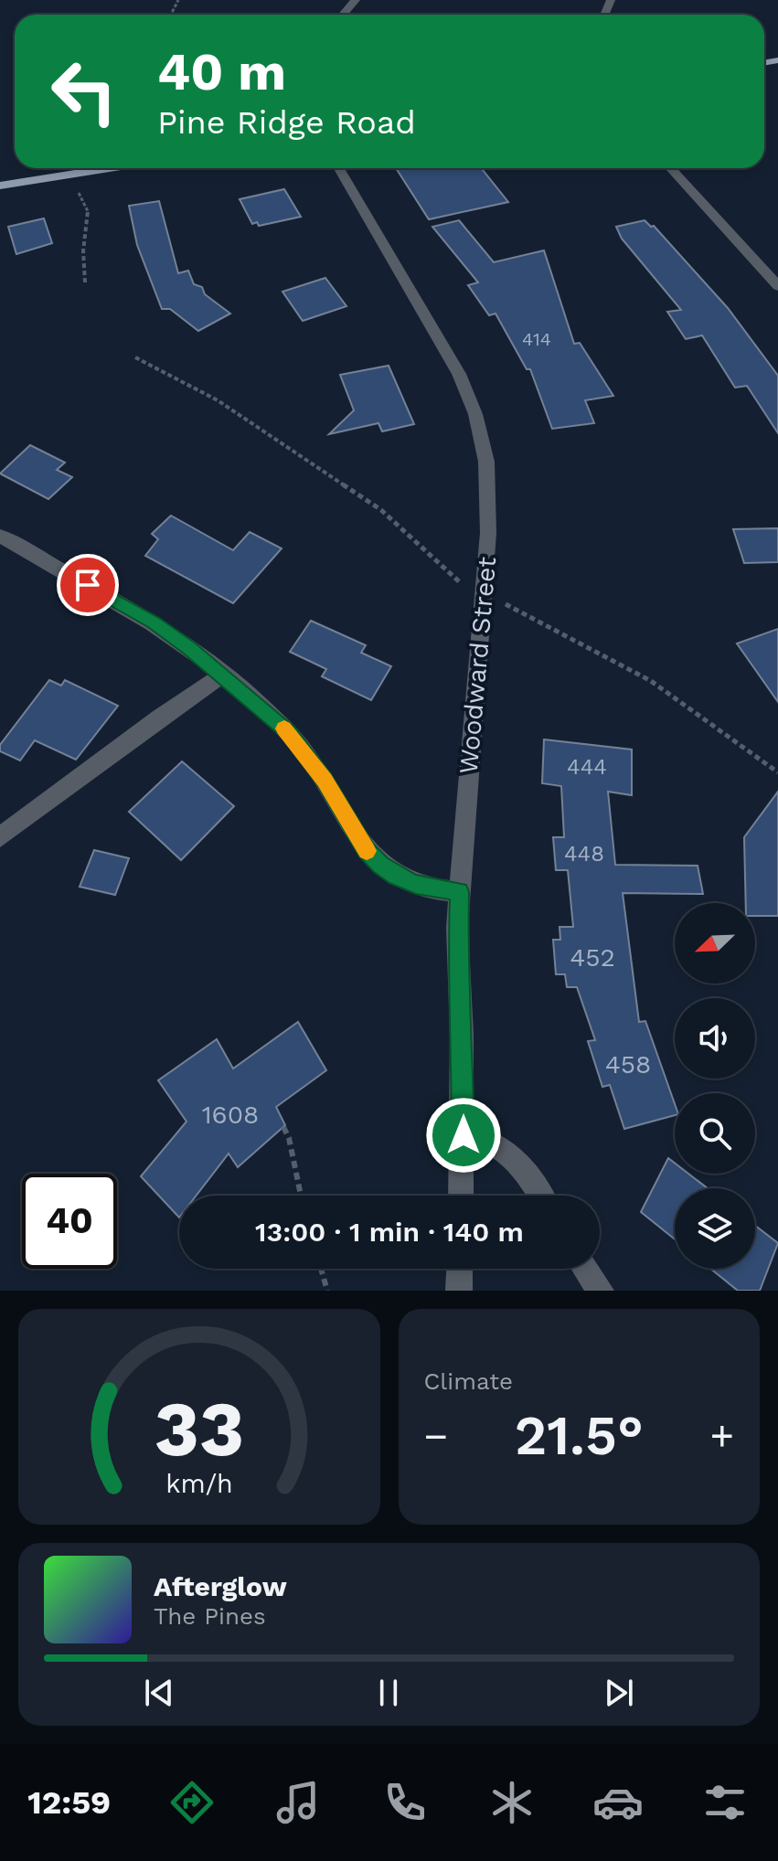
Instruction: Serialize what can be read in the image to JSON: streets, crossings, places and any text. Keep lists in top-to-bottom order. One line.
{"streets":{"street":["Woodward Street"]},"house_numbers":["414","444","448","452","458","1608"],"north":"bottom left","page":{"turn":["40 m","Pine Ridge Road"],"limit":"40","trip":"13:00 · 1 min · 140 m","tile":"Climate","heat":["−","21.5°","+"],"song":["Afterglow","The Pines"],"tabs":"12:59","gauge":["33","km/h"]}}
